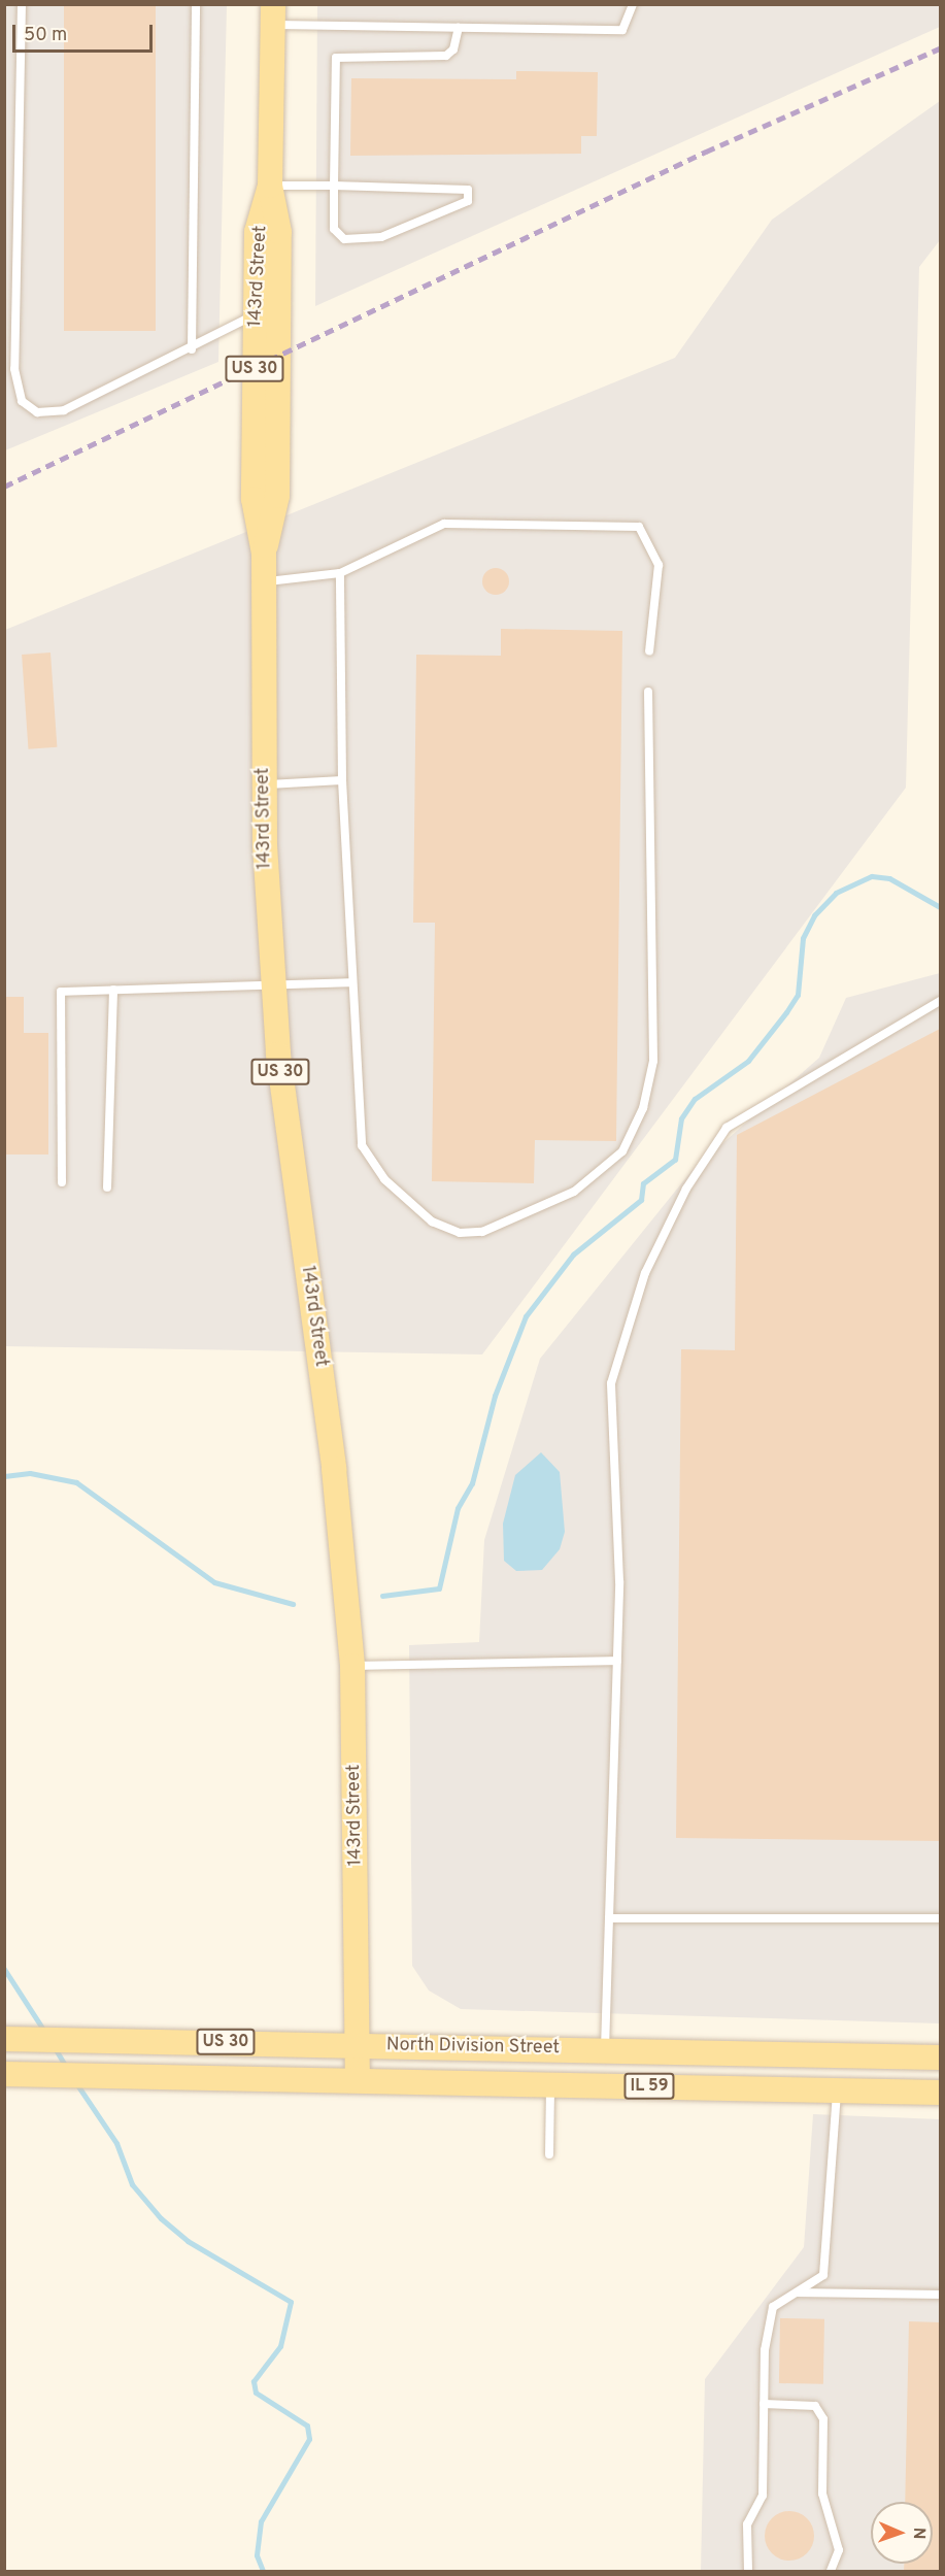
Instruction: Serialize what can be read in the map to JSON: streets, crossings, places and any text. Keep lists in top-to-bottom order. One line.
{"streets":{"main road":["143rd Street","US 30","North Division Street","IL 59"]},"crossings":[["143rd Street","North Division Street"]],"scale_bar":"50 m","north":"right"}
